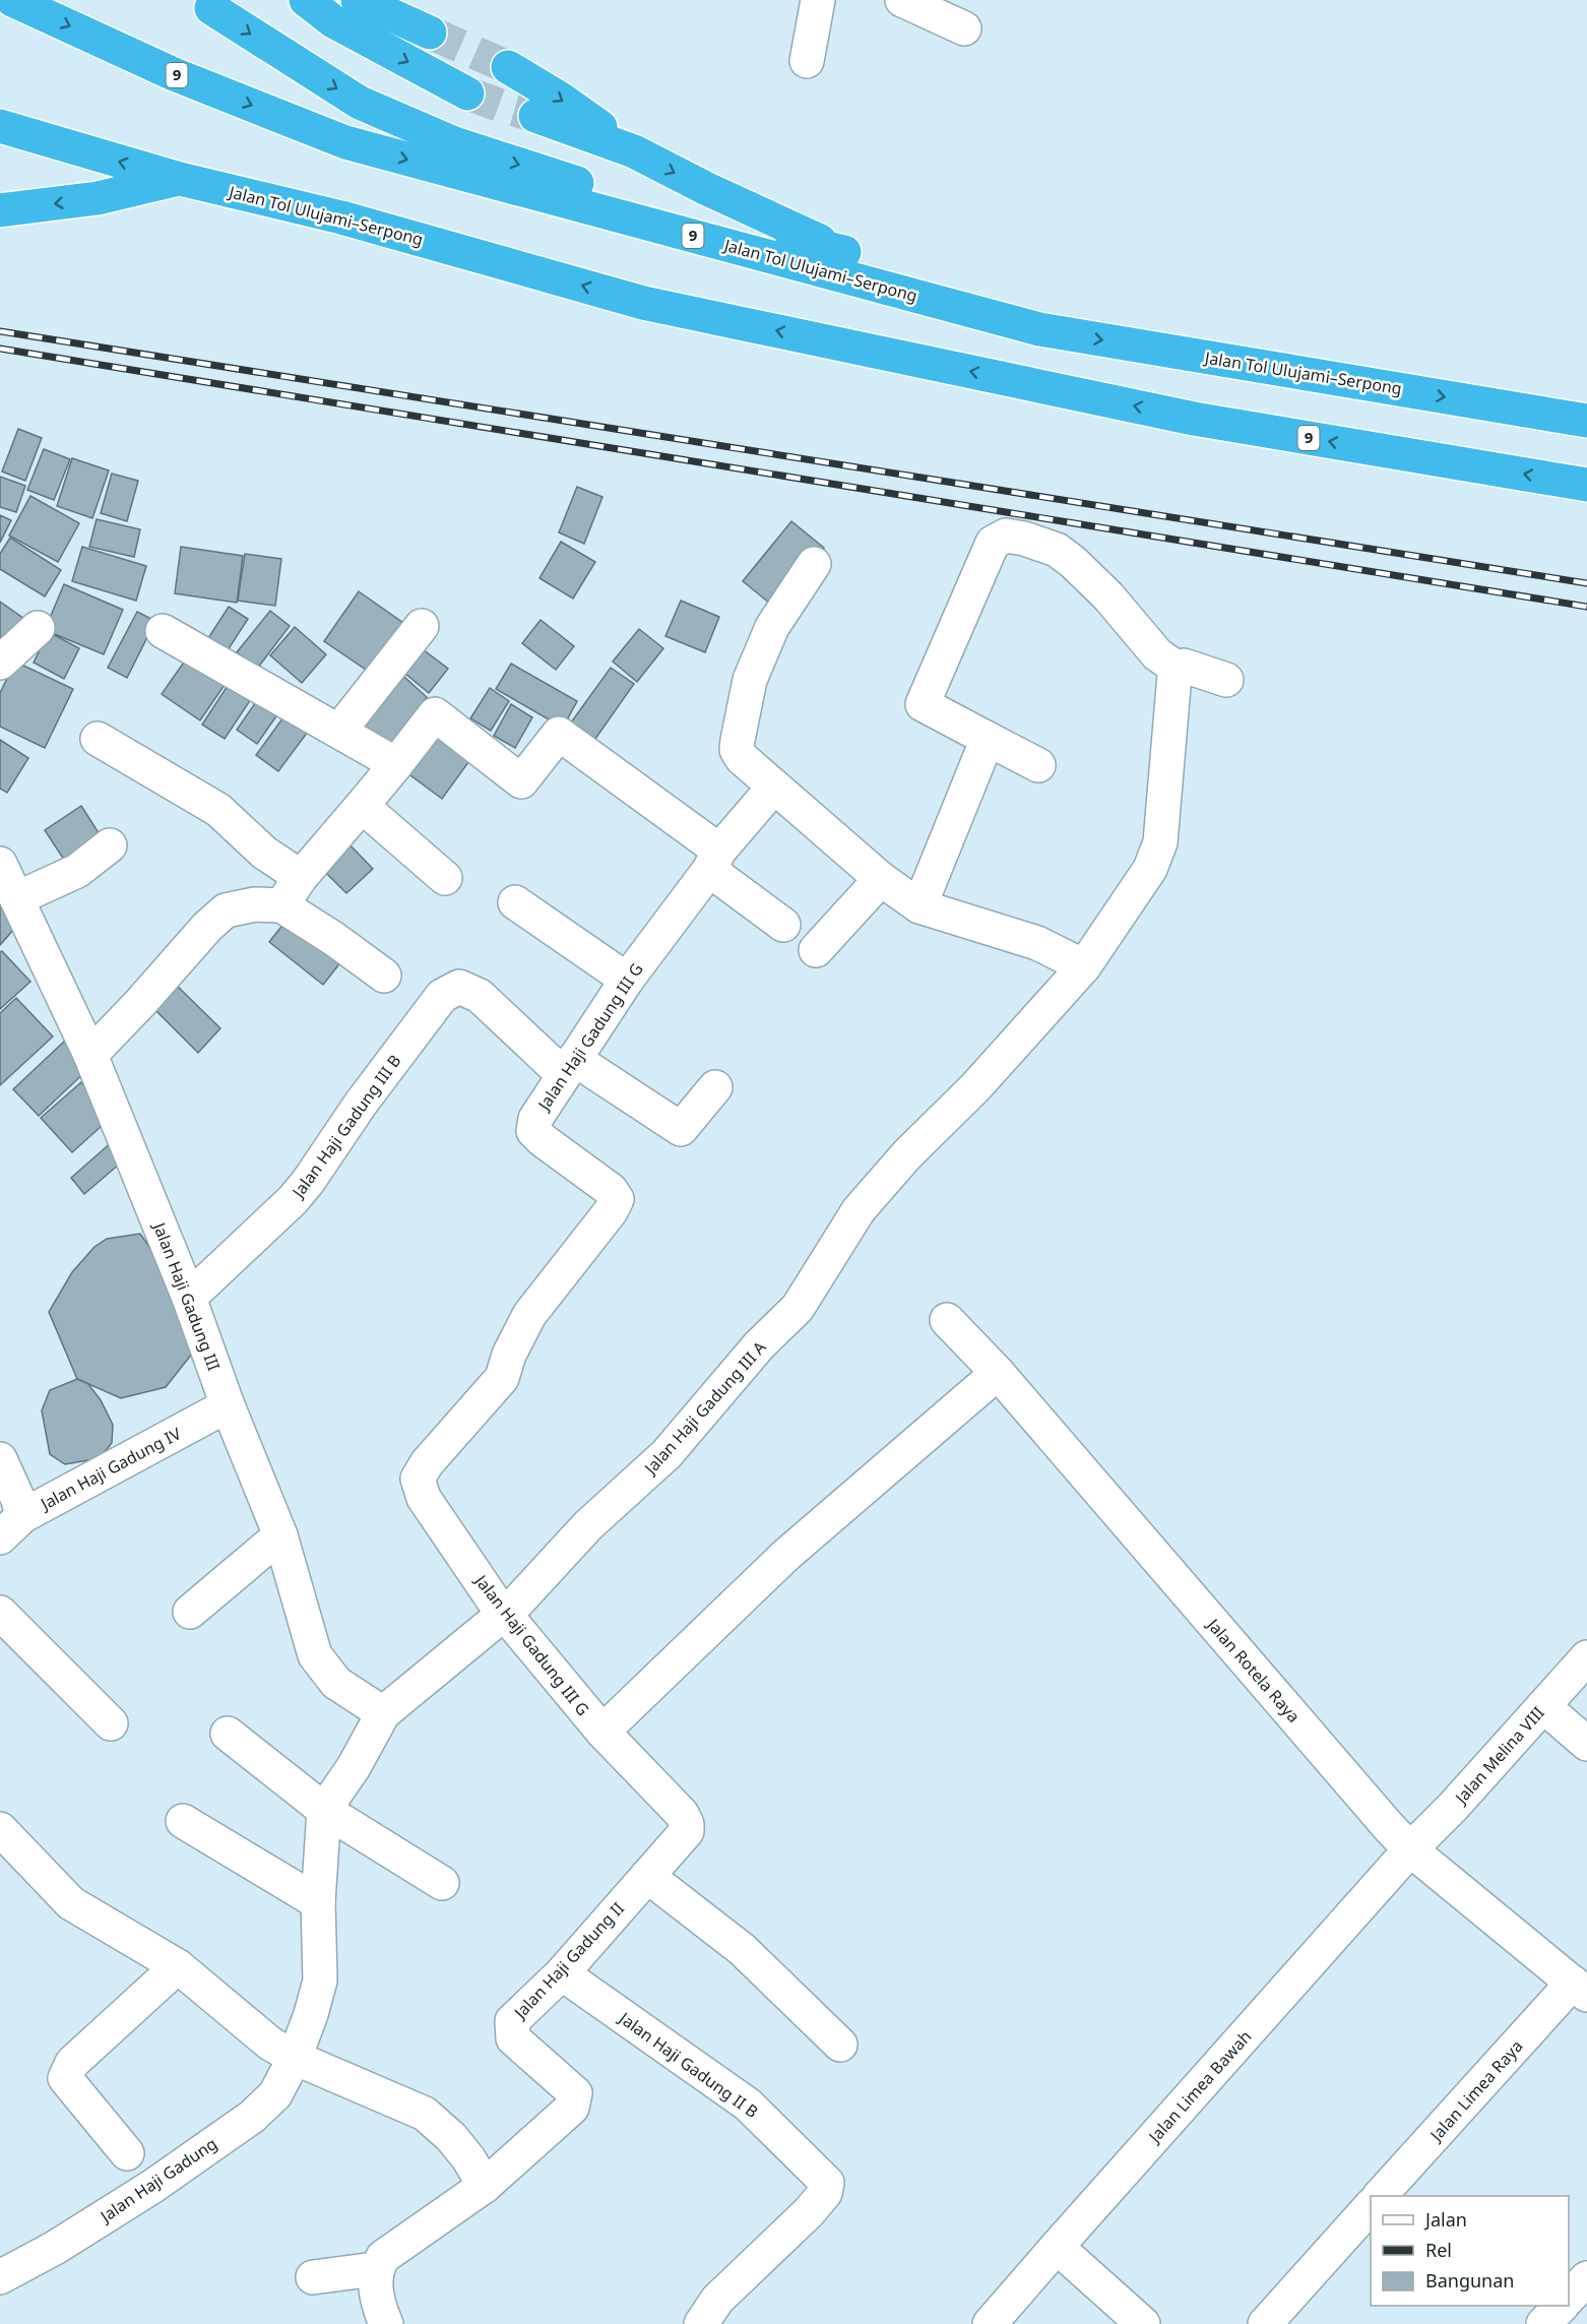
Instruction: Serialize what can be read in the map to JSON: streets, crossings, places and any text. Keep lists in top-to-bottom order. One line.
{"streets":{"highway":["9","Jalan Tol Ulujami–Serpong"],"street":["Jalan Haji Gadung III G","Jalan Haji Gadung III B","Jalan Haji Gadung III","Jalan Haji Gadung III A","Jalan Haji Gadung IV","Jalan Rotela Raya","Jalan Melina VIII","Jalan Haji Gadung II","Jalan Haji Gadung II B","Jalan Limea Bawah","Jalan Limea Raya","Jalan Haji Gadung"]},"crossings":[["Jalan Haji Gadung III G","Jalan Haji Gadung III B"],["Jalan Haji Gadung III G","Jalan Haji Gadung III A"],["Jalan Haji Gadung III G","Jalan Haji Gadung II"],["Jalan Haji Gadung III B","Jalan Haji Gadung III"],["Jalan Haji Gadung III","Jalan Haji Gadung IV"],["Jalan Rotela Raya","Jalan Melina VIII"],["Jalan Rotela Raya","Jalan Limea Bawah"],["Jalan Rotela Raya","Jalan Limea Raya"],["Jalan Melina VIII","Jalan Limea Bawah"],["Jalan Haji Gadung II","Jalan Haji Gadung II B"]],"legend":["Jalan","Rel","Bangunan"]}
